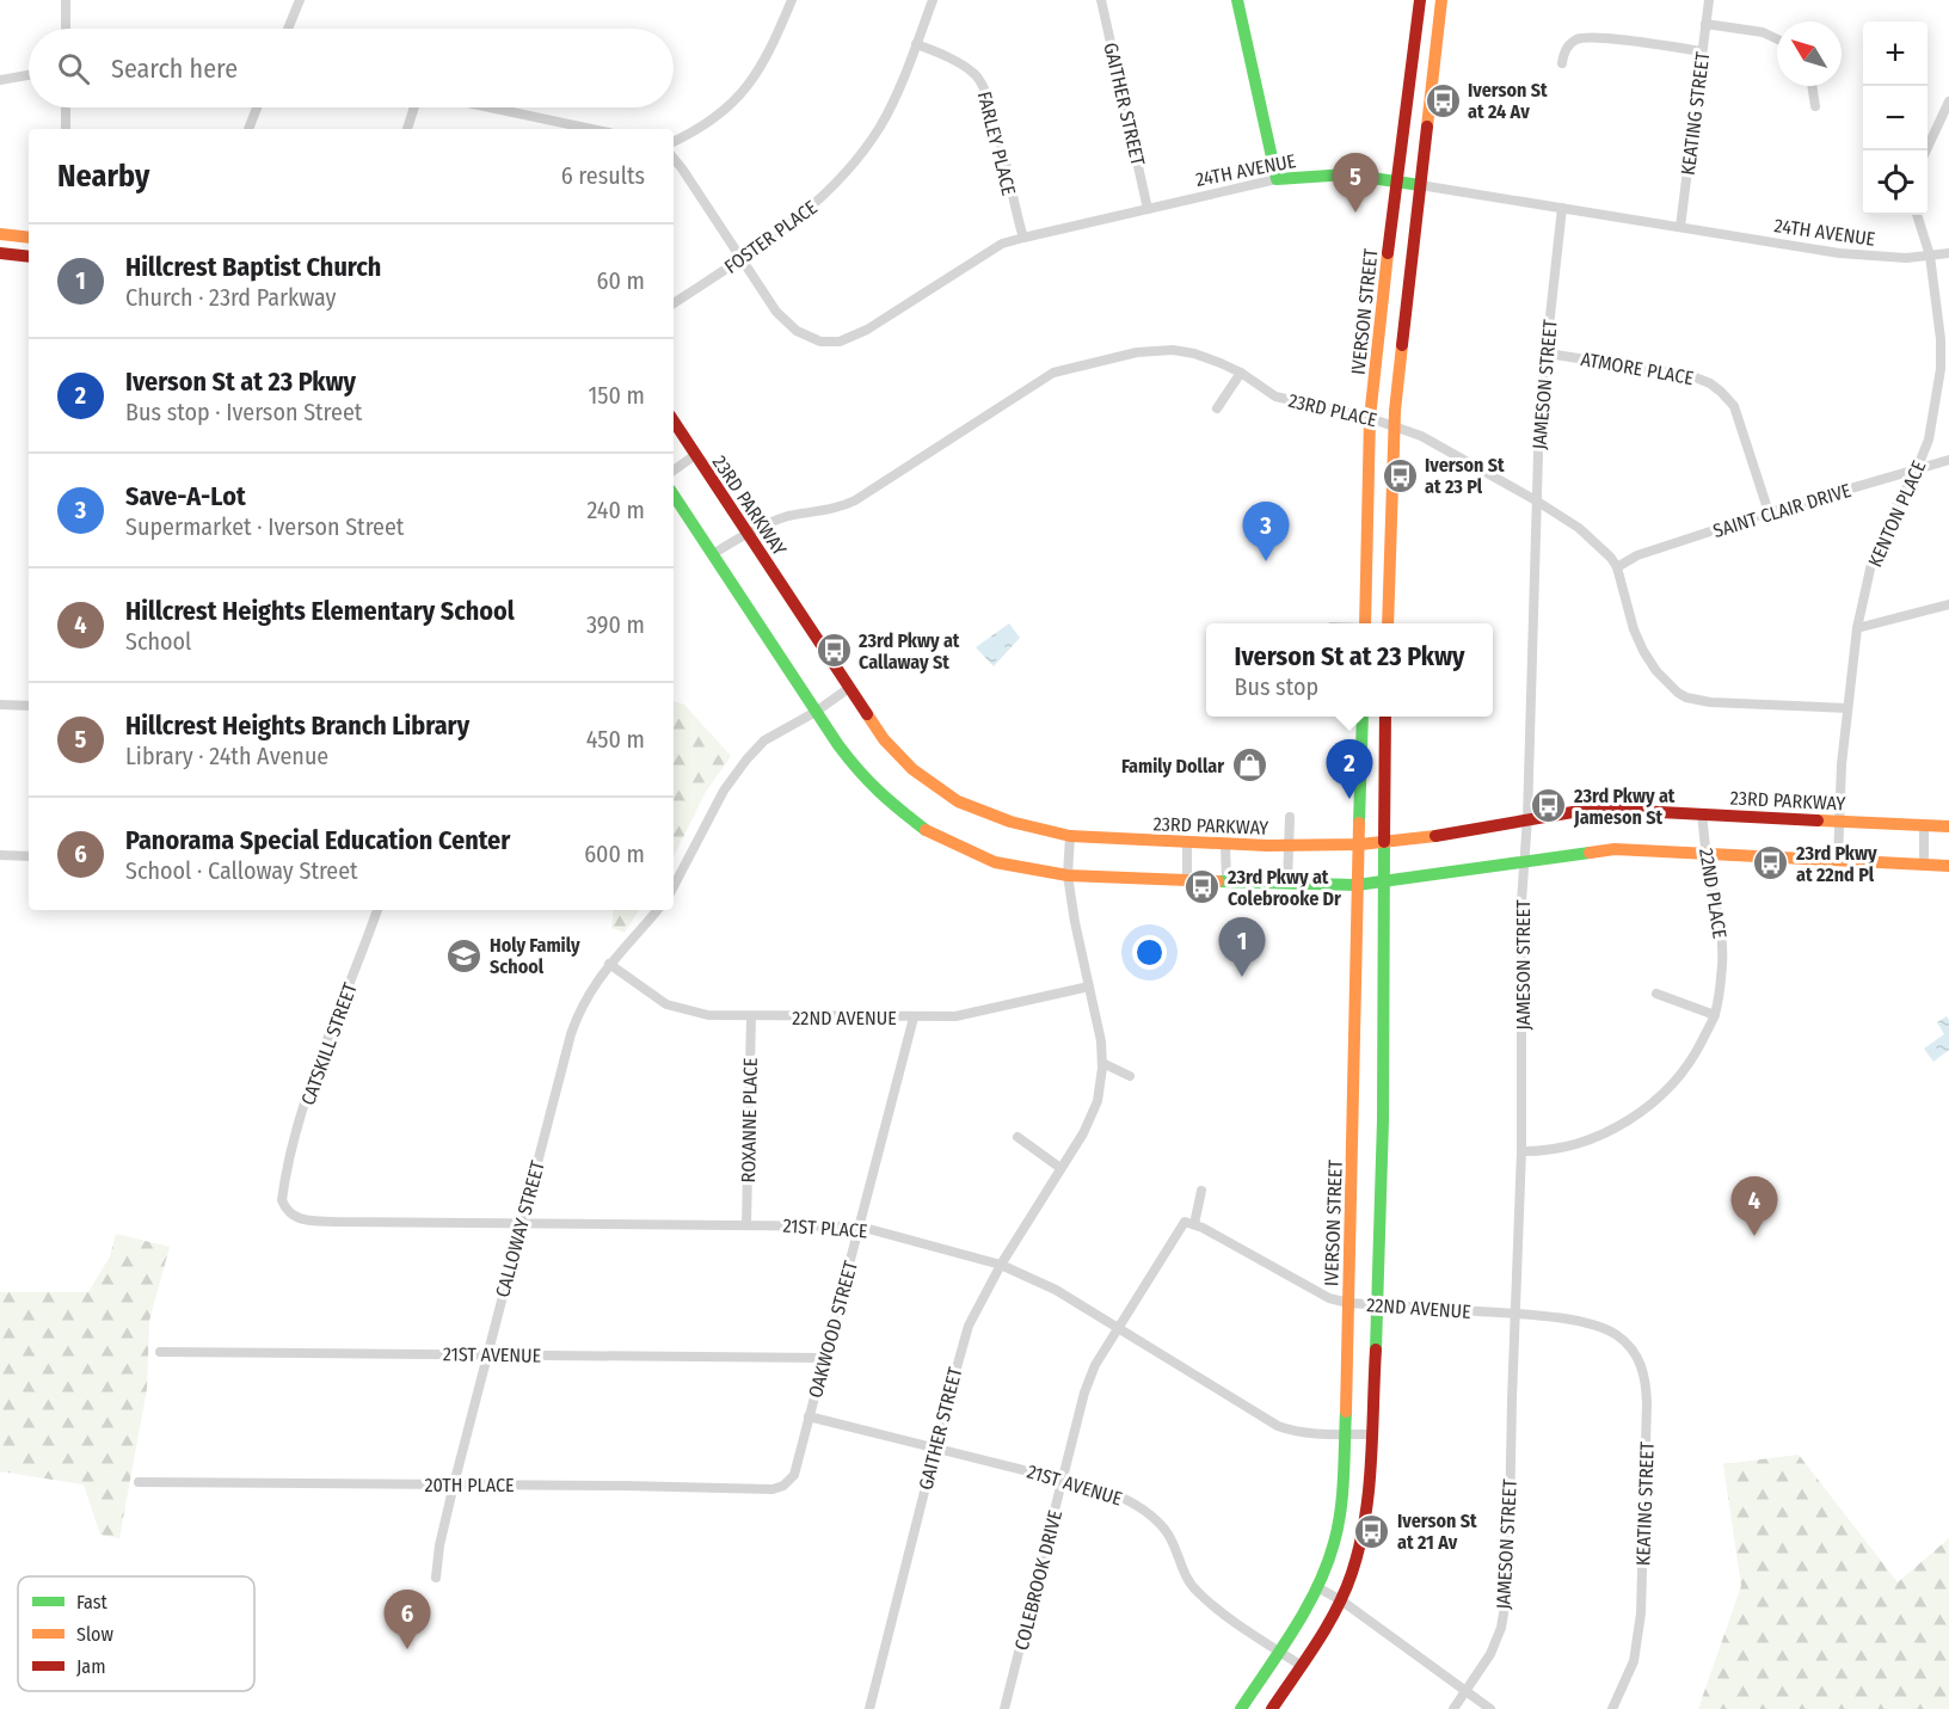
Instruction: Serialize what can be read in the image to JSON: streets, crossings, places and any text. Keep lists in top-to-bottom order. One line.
{"streets":{"street":["GAITHER STREET","KEATING STREET","FARLEY PLACE","24TH AVENUE","FOSTER PLACE","IVERSON STREET","ATMORE PLACE","JAMESON STREET","23RD PLACE","23RD PARKWAY","SAINT CLAIR DRIVE","KENTON PLACE","22ND PLACE","22ND AVENUE","CATSKILL STREET","ROXANNE PLACE","21ST PLACE","CALLOWAY STREET","OAKWOOD STREET","21ST AVENUE","20TH PLACE","COLEBROOK DRIVE"]},"crossings":[["GAITHER STREET","24TH AVENUE"],["GAITHER STREET","23RD PARKWAY"],["GAITHER STREET","22ND AVENUE"],["GAITHER STREET","21ST PLACE"],["GAITHER STREET","21ST AVENUE"],["KEATING STREET","24TH AVENUE"],["KEATING STREET","22ND AVENUE"],["FARLEY PLACE","24TH AVENUE"],["FARLEY PLACE","FOSTER PLACE"],["24TH AVENUE","FOSTER PLACE"],["24TH AVENUE","IVERSON STREET"],["24TH AVENUE","JAMESON STREET"],["24TH AVENUE","KENTON PLACE"],["IVERSON STREET","23RD PLACE"],["IVERSON STREET","23RD PARKWAY"],["IVERSON STREET","22ND AVENUE"],["IVERSON STREET","21ST PLACE"],["IVERSON STREET","21ST AVENUE"],["ATMORE PLACE","JAMESON STREET"],["ATMORE PLACE","SAINT CLAIR DRIVE"],["JAMESON STREET","23RD PLACE"],["JAMESON STREET","23RD PARKWAY"],["JAMESON STREET","22ND PLACE"],["JAMESON STREET","22ND AVENUE"],["23RD PLACE","23RD PARKWAY"],["23RD PLACE","SAINT CLAIR DRIVE"],["23RD PLACE","KENTON PLACE"],["23RD PARKWAY","KENTON PLACE"],["23RD PARKWAY","22ND PLACE"],["SAINT CLAIR DRIVE","KENTON PLACE"],["22ND AVENUE","ROXANNE PLACE"],["22ND AVENUE","CALLOWAY STREET"],["22ND AVENUE","OAKWOOD STREET"],["22ND AVENUE","COLEBROOK DRIVE"],["CATSKILL STREET","21ST PLACE"],["ROXANNE PLACE","21ST PLACE"],["21ST PLACE","CALLOWAY STREET"],["21ST PLACE","OAKWOOD STREET"],["21ST PLACE","COLEBROOK DRIVE"],["CALLOWAY STREET","21ST AVENUE"],["CALLOWAY STREET","20TH PLACE"],["OAKWOOD STREET","21ST AVENUE"],["OAKWOOD STREET","20TH PLACE"],["21ST AVENUE","COLEBROOK DRIVE"]],"places":{"bus stop":["Iverson St at 24 Av","Iverson St at 23 Pl","23rd Pkwy at Callaway St","23rd Pkwy at Jameson St","23rd Pkwy at 22nd Pl","23rd Pkwy at Colebrooke Dr","Iverson St at 21 Av"],"shop":["Family Dollar"],"school or university":["Holy Family School"]},"legend":["Fast","Slow","Jam"],"north":"top left","page":{"map_buttons":["+","−"],"search":"Search here","heading":["Nearby","6 results"],"pins":["5","3","2","1","4","6"],"list":[{"mark":"1","name":"Hillcrest Baptist Church","note":"Church · 23rd Parkway","value":"60 m"},{"mark":"2","name":"Iverson St at 23 Pkwy","note":"Bus stop · Iverson Street","value":"150 m"},{"mark":"3","name":"Save-A-Lot","note":"Supermarket · Iverson Street","value":"240 m"},{"mark":"4","name":"Hillcrest Heights Elementary School","note":"School","value":"390 m"},{"mark":"5","name":"Hillcrest Heights Branch Library","note":"Library · 24th Avenue","value":"450 m"},{"mark":"6","name":"Panorama Special Education Center","note":"School · Calloway Street","value":"600 m"}],"popup":["Iverson St at 23 Pkwy","Bus stop"]}}
